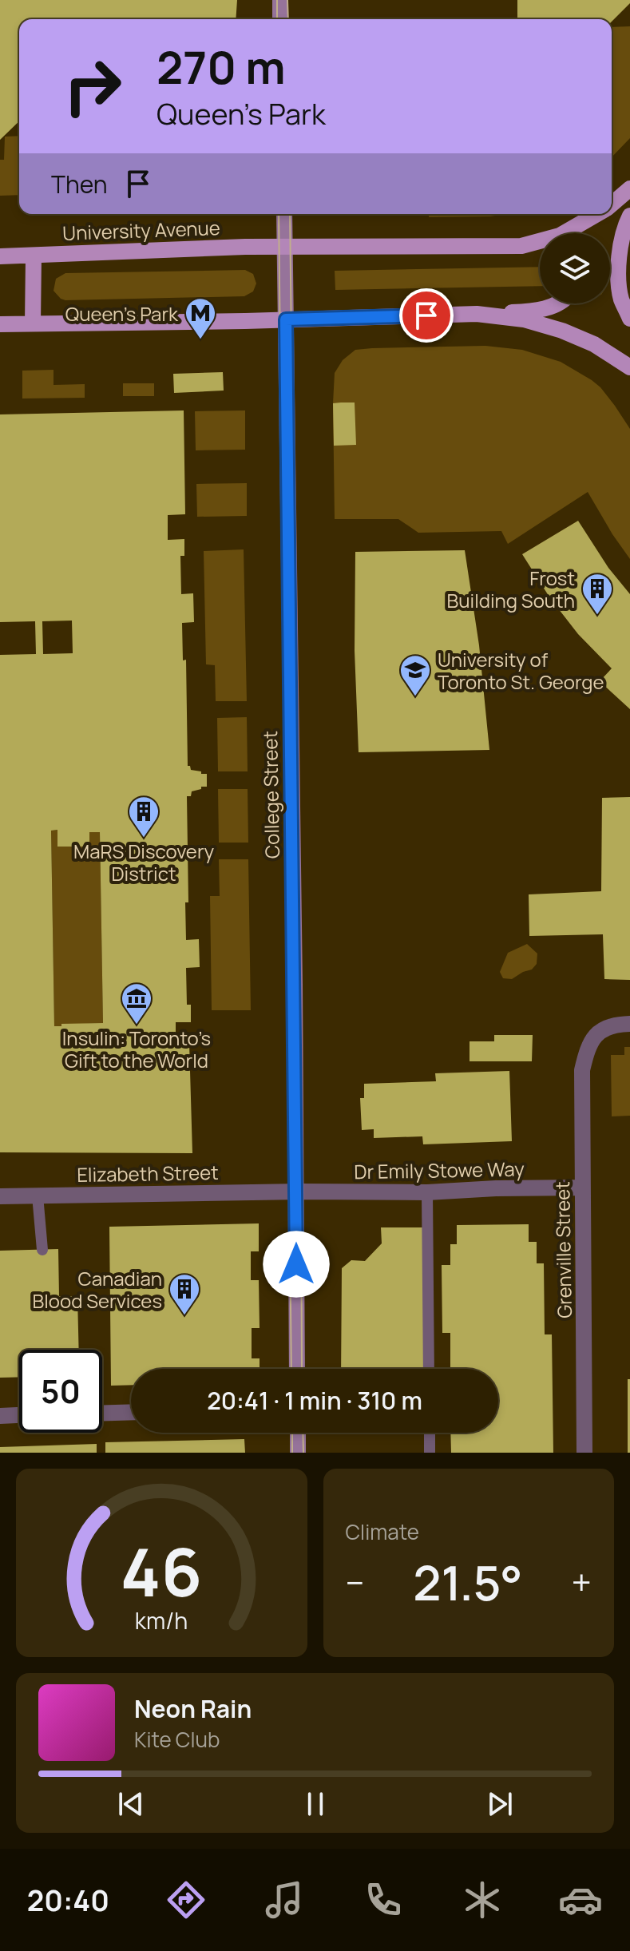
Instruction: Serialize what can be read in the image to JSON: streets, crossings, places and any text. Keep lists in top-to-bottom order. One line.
{"streets":{"main road":["University Avenue","College Street"],"street":["Dr Emily Stowe Way","Elizabeth Street","Grenville Street"]},"crossings":[["University Avenue","College Street"],["College Street","Dr Emily Stowe Way"],["College Street","Elizabeth Street"],["Dr Emily Stowe Way","Elizabeth Street"],["Dr Emily Stowe Way","Grenville Street"]],"places":{"metro station":["Queen's Park"],"building":["Frost Building South","MaRS Discovery District","Canadian Blood Services"],"school or university":["University of Toronto St. George"],"museum":["Insulin: Toronto’s Gift to the World"]},"page":{"turn":["270 m","Queen's Park"],"then":"Then","limit":"50","trip":"20:41 · 1 min · 310 m","tile":"Climate","heat":["−","21.5°","+"],"song":["Neon Rain","Kite Club"],"tabs":"20:40","gauge":["46","km/h"]}}
